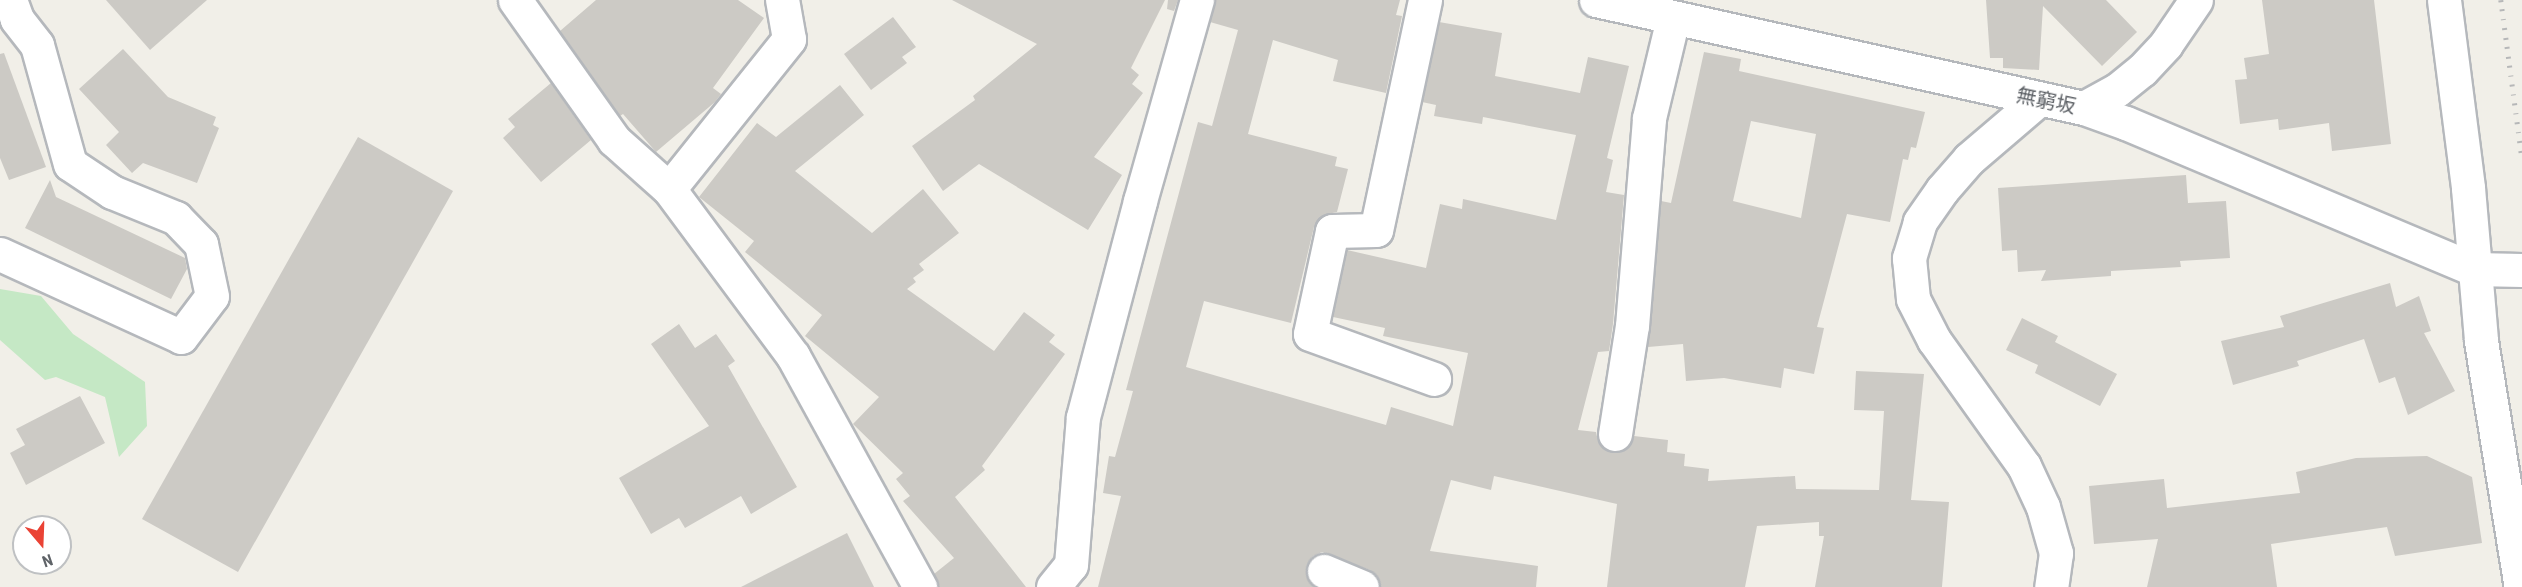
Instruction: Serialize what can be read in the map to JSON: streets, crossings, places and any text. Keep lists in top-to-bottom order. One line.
{"streets":{"street":["無窮坂"]},"north":"bottom"}
